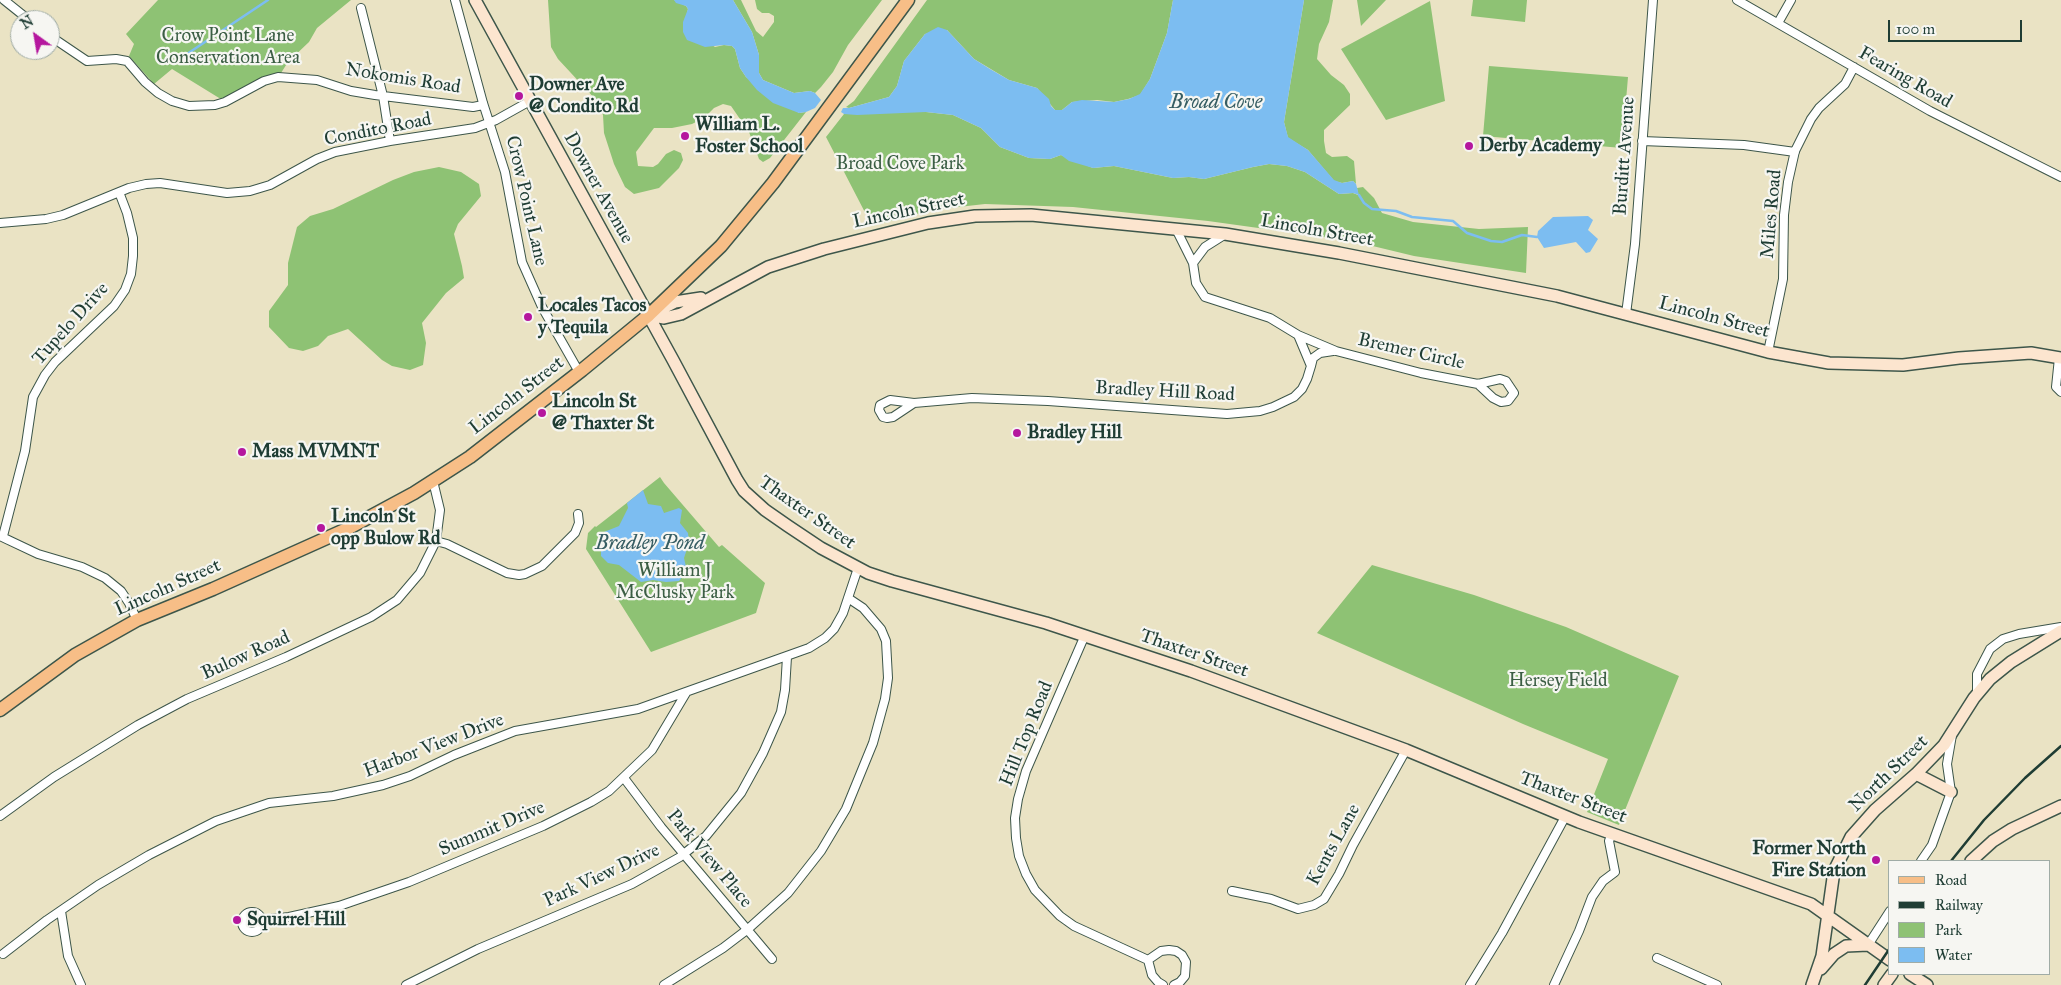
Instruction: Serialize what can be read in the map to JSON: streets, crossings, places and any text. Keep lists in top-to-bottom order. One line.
{"streets":{"main road":["Lincoln Street"],"street":["Fearing Road","Nokomis Road","Condito Road","Burditt Avenue","Downer Avenue","Crow Point Lane","Miles Road","Tupelo Drive","Bremer Circle","Bradley Hill Road","Thaxter Street","Bulow Road","Hill Top Road","Harbor View Drive","North Street","Summit Drive","Kents Lane","Park View Place","Park View Drive"]},"crossings":[["Fearing Road","Miles Road"],["Nokomis Road","Crow Point Lane"],["Condito Road","Downer Avenue"],["Condito Road","Crow Point Lane"],["Condito Road","Tupelo Drive"],["Burditt Avenue","Lincoln Street"],["Downer Avenue","Lincoln Street"],["Downer Avenue","Thaxter Street"],["Crow Point Lane","Lincoln Street"],["Lincoln Street","Miles Road"],["Lincoln Street","Thaxter Street"],["Lincoln Street","Bulow Road"],["Bremer Circle","Bradley Hill Road"],["Thaxter Street","Hill Top Road"],["Thaxter Street","Harbor View Drive"],["Thaxter Street","North Street"],["Thaxter Street","Kents Lane"],["Harbor View Drive","Summit Drive"],["Harbor View Drive","Park View Drive"],["Summit Drive","Park View Place"],["Park View Place","Park View Drive"]],"water":["Broad Cove","Bradley Pond"],"parks":["Crow Point Lane Conservation Area","Broad Cove Park","William J McClusky Park","Hersey Field"],"places":["Downer Ave @ Condito Rd","William L. Foster School","Derby Academy","Locales Tacos y Tequila","Lincoln St @ Thaxter St","Bradley Hill","Mass MVMNT","Lincoln St opp Bulow Rd","Former North Fire Station","Squirrel Hill"],"legend":["Road","Railway","Park","Water"],"scale_bar":"100 m","north":"top left"}
